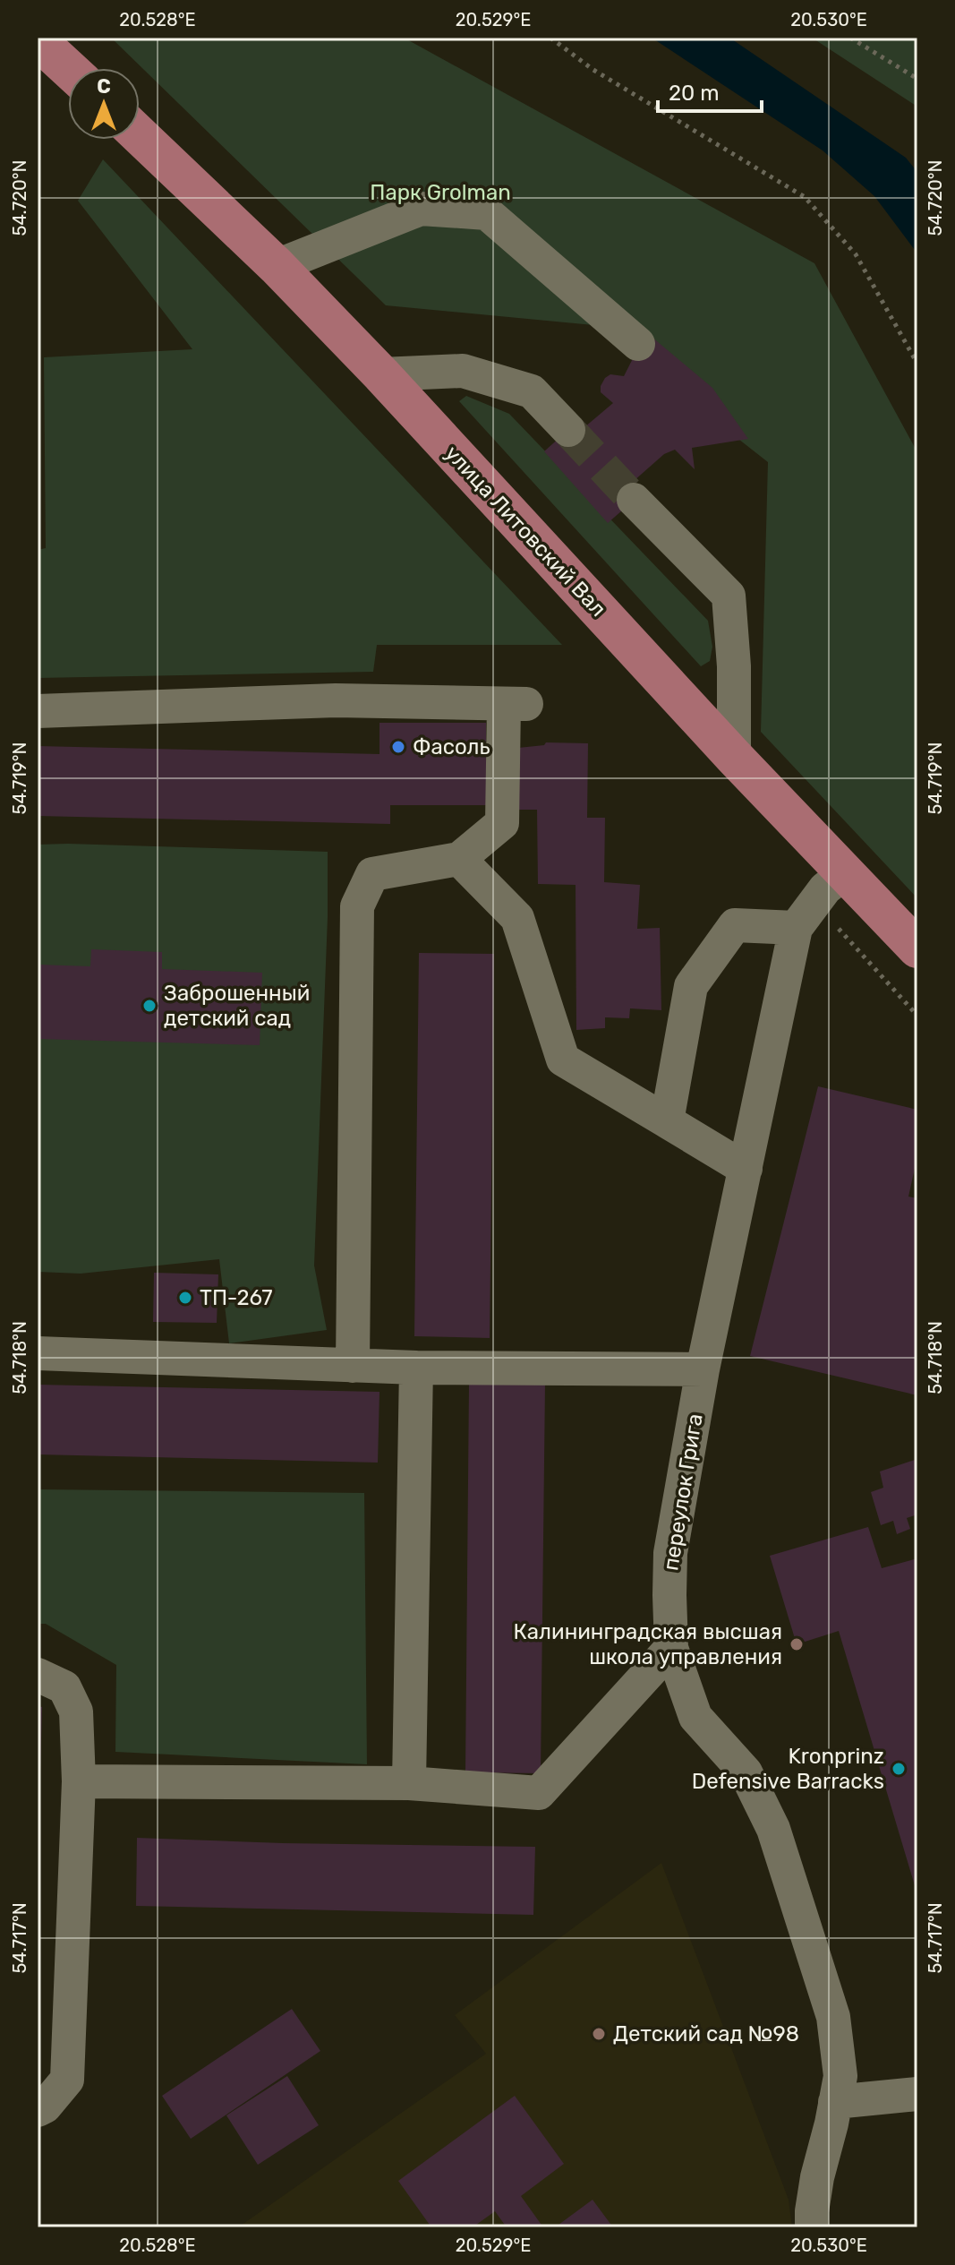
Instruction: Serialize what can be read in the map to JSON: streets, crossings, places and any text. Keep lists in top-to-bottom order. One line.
{"streets":{"main road":["улица Литовский Вал"],"street":["переулок Грига"]},"crossings":[["улица Литовский Вал","переулок Грига"]],"parks":["Парк Grolman"],"places":["Фасоль","Заброшенный детский сад","ТП-267","Калининградская высшая школа управления","Kronprinz Defensive Barracks","Детский сад №98"],"scale_bar":"20 m","north":"top","coordinates":["20.528°E","20.529°E","20.530°E","54.720°N","54.719°N","54.718°N","54.717°N"]}
